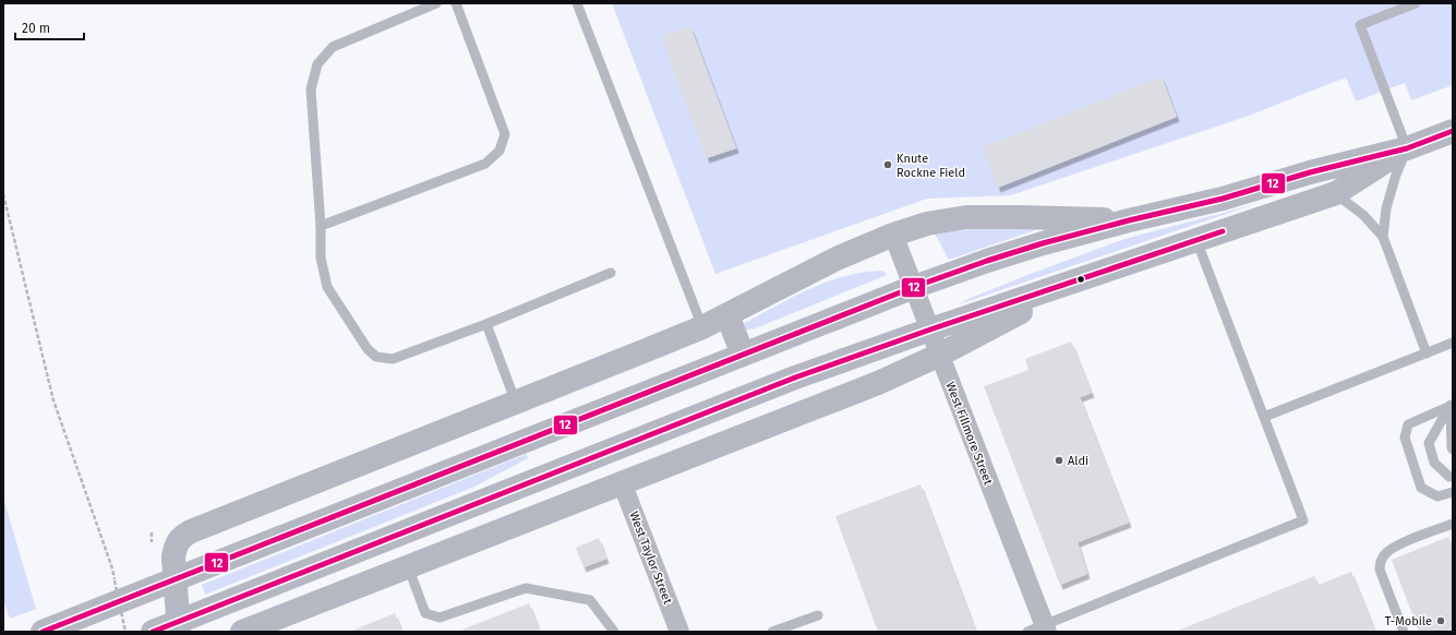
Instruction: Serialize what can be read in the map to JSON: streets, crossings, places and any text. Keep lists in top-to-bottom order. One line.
{"streets":{"street":["West Fillmore Street","West Taylor Street"]},"places":["Knute Rockne Field","Aldi","T-Mobile"],"lines":["transit line 12"],"scale_bar":"20 m"}
